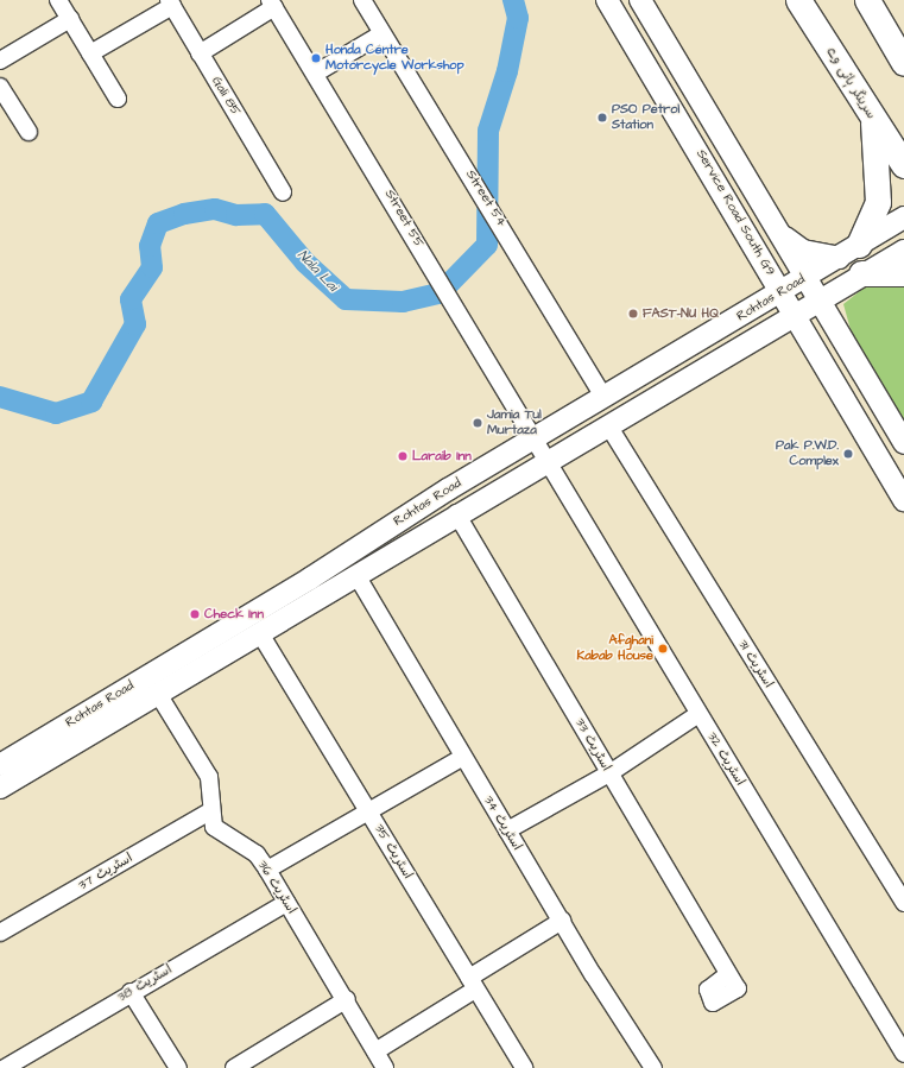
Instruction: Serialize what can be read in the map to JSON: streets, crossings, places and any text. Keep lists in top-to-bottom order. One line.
{"streets":{"highway":["سرینگر ہائی وے"],"main road":["Service Road South G9","Rohtas Road"],"street":["Gali 85","Street 54","Street 55","اسٹریٹ 31","اسٹریٹ 33","اسٹریٹ 32","اسٹریٹ 34","اسٹریٹ 35","اسٹریٹ 37","اسٹریٹ 36","اسٹریٹ 38"]},"crossings":[["Street 54","Rohtas Road"],["Service Road South G9","Rohtas Road"],["Street 55","Rohtas Road"],["Street 55","اسٹریٹ 32"],["Rohtas Road","اسٹریٹ 31"],["Rohtas Road","اسٹریٹ 33"],["Rohtas Road","اسٹریٹ 32"],["Rohtas Road","اسٹریٹ 34"],["Rohtas Road","اسٹریٹ 35"],["Rohtas Road","اسٹریٹ 36"],["اسٹریٹ 37","اسٹریٹ 36"],["اسٹریٹ 36","اسٹریٹ 38"]],"water":["Nala Lai"],"places":["Honda Centre Motorcycle Workshop","PSO Petrol Station","FAST-NU HQ","Jamia Tul Murtaza","Pak P.W.D. Complex","Laraib Inn","Check Inn","Afghani Kabab House"]}
